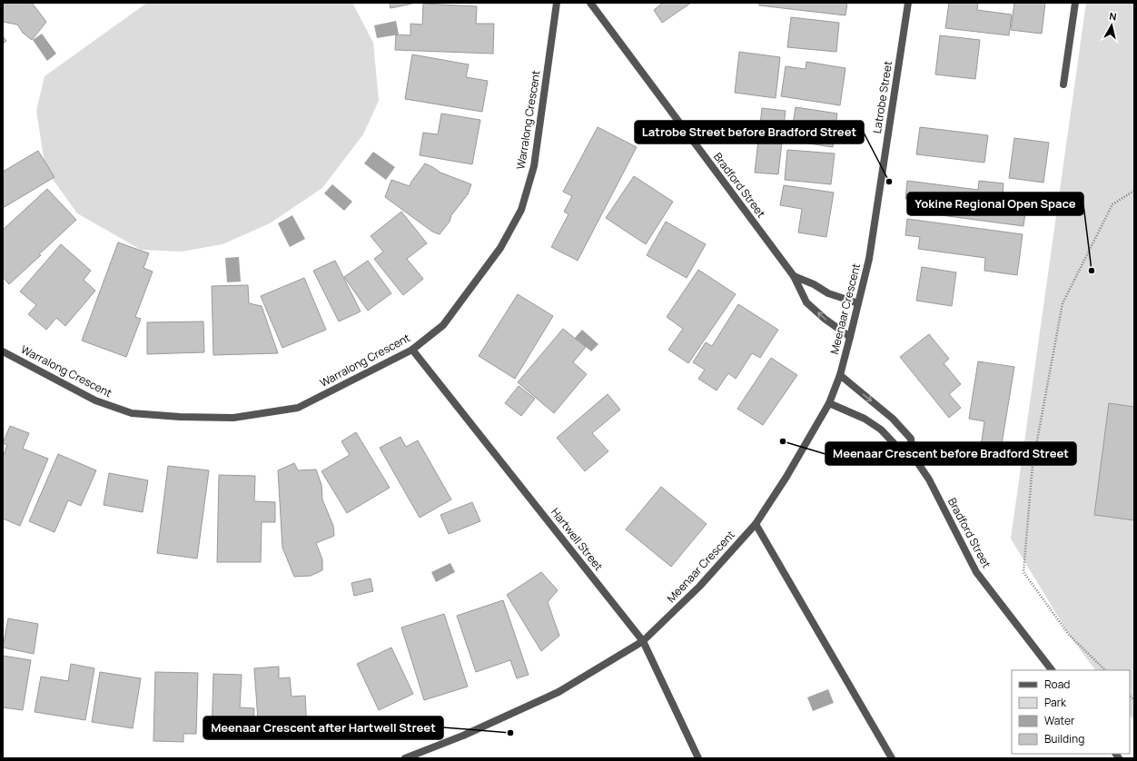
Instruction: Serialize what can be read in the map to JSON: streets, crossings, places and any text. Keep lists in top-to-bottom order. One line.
{"streets":{"street":["Latrobe Street","Warralong Crescent","Bradford Street","Meenaar Crescent","Hartwell Street"]},"crossings":[["Latrobe Street","Meenaar Crescent"],["Warralong Crescent","Hartwell Street"],["Bradford Street","Meenaar Crescent"],["Meenaar Crescent","Hartwell Street"]],"places":["Latrobe Street before Bradford Street","Yokine Regional Open Space","Meenaar Crescent before Bradford Street","Meenaar Crescent after Hartwell Street"],"legend":["Road","Park","Water","Building"],"north":"top"}
